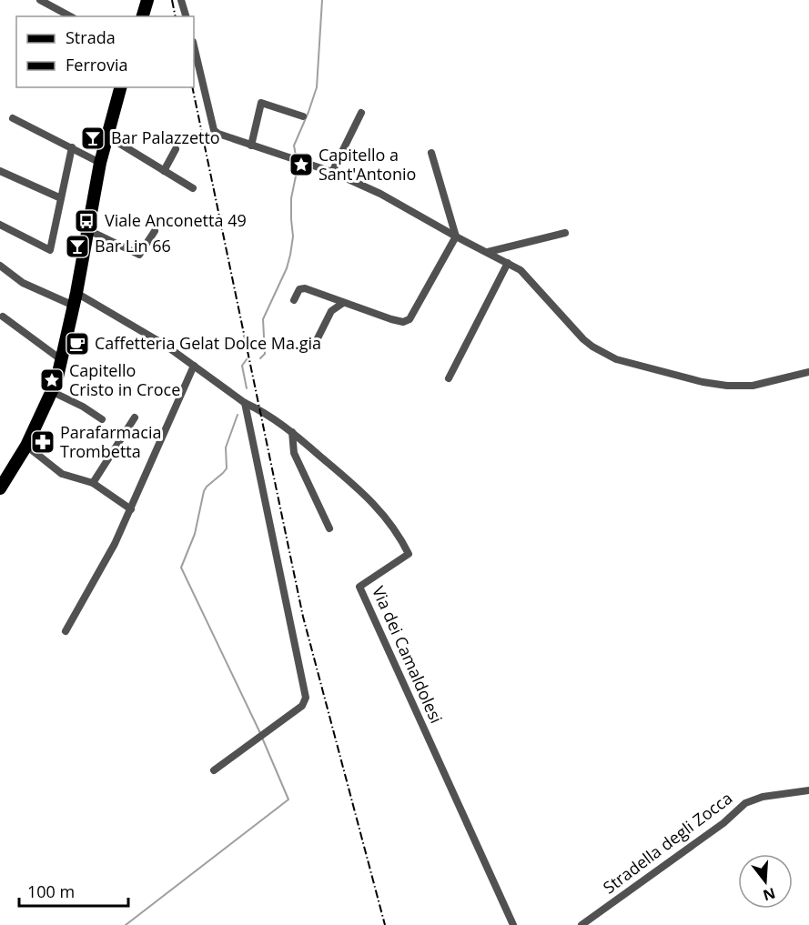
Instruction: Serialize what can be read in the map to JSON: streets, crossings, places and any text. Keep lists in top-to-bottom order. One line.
{"streets":{"street":["Via dei Camaldolesi","Stradella degli Zocca"]},"places":{"bar":["Bar Palazzetto","Bar Lin 66"],"place":["Capitello a Sant'Antonio","Capitello Cristo in Croce"],"bus stop":["Viale Anconetta 49"],"cafe":["Caffetteria Gelat Dolce Ma.gia"],"pharmacy":["Parafarmacia Trombetta"]},"legend":["Strada","Ferrovia"],"scale_bar":"100 m","north":"bottom"}
